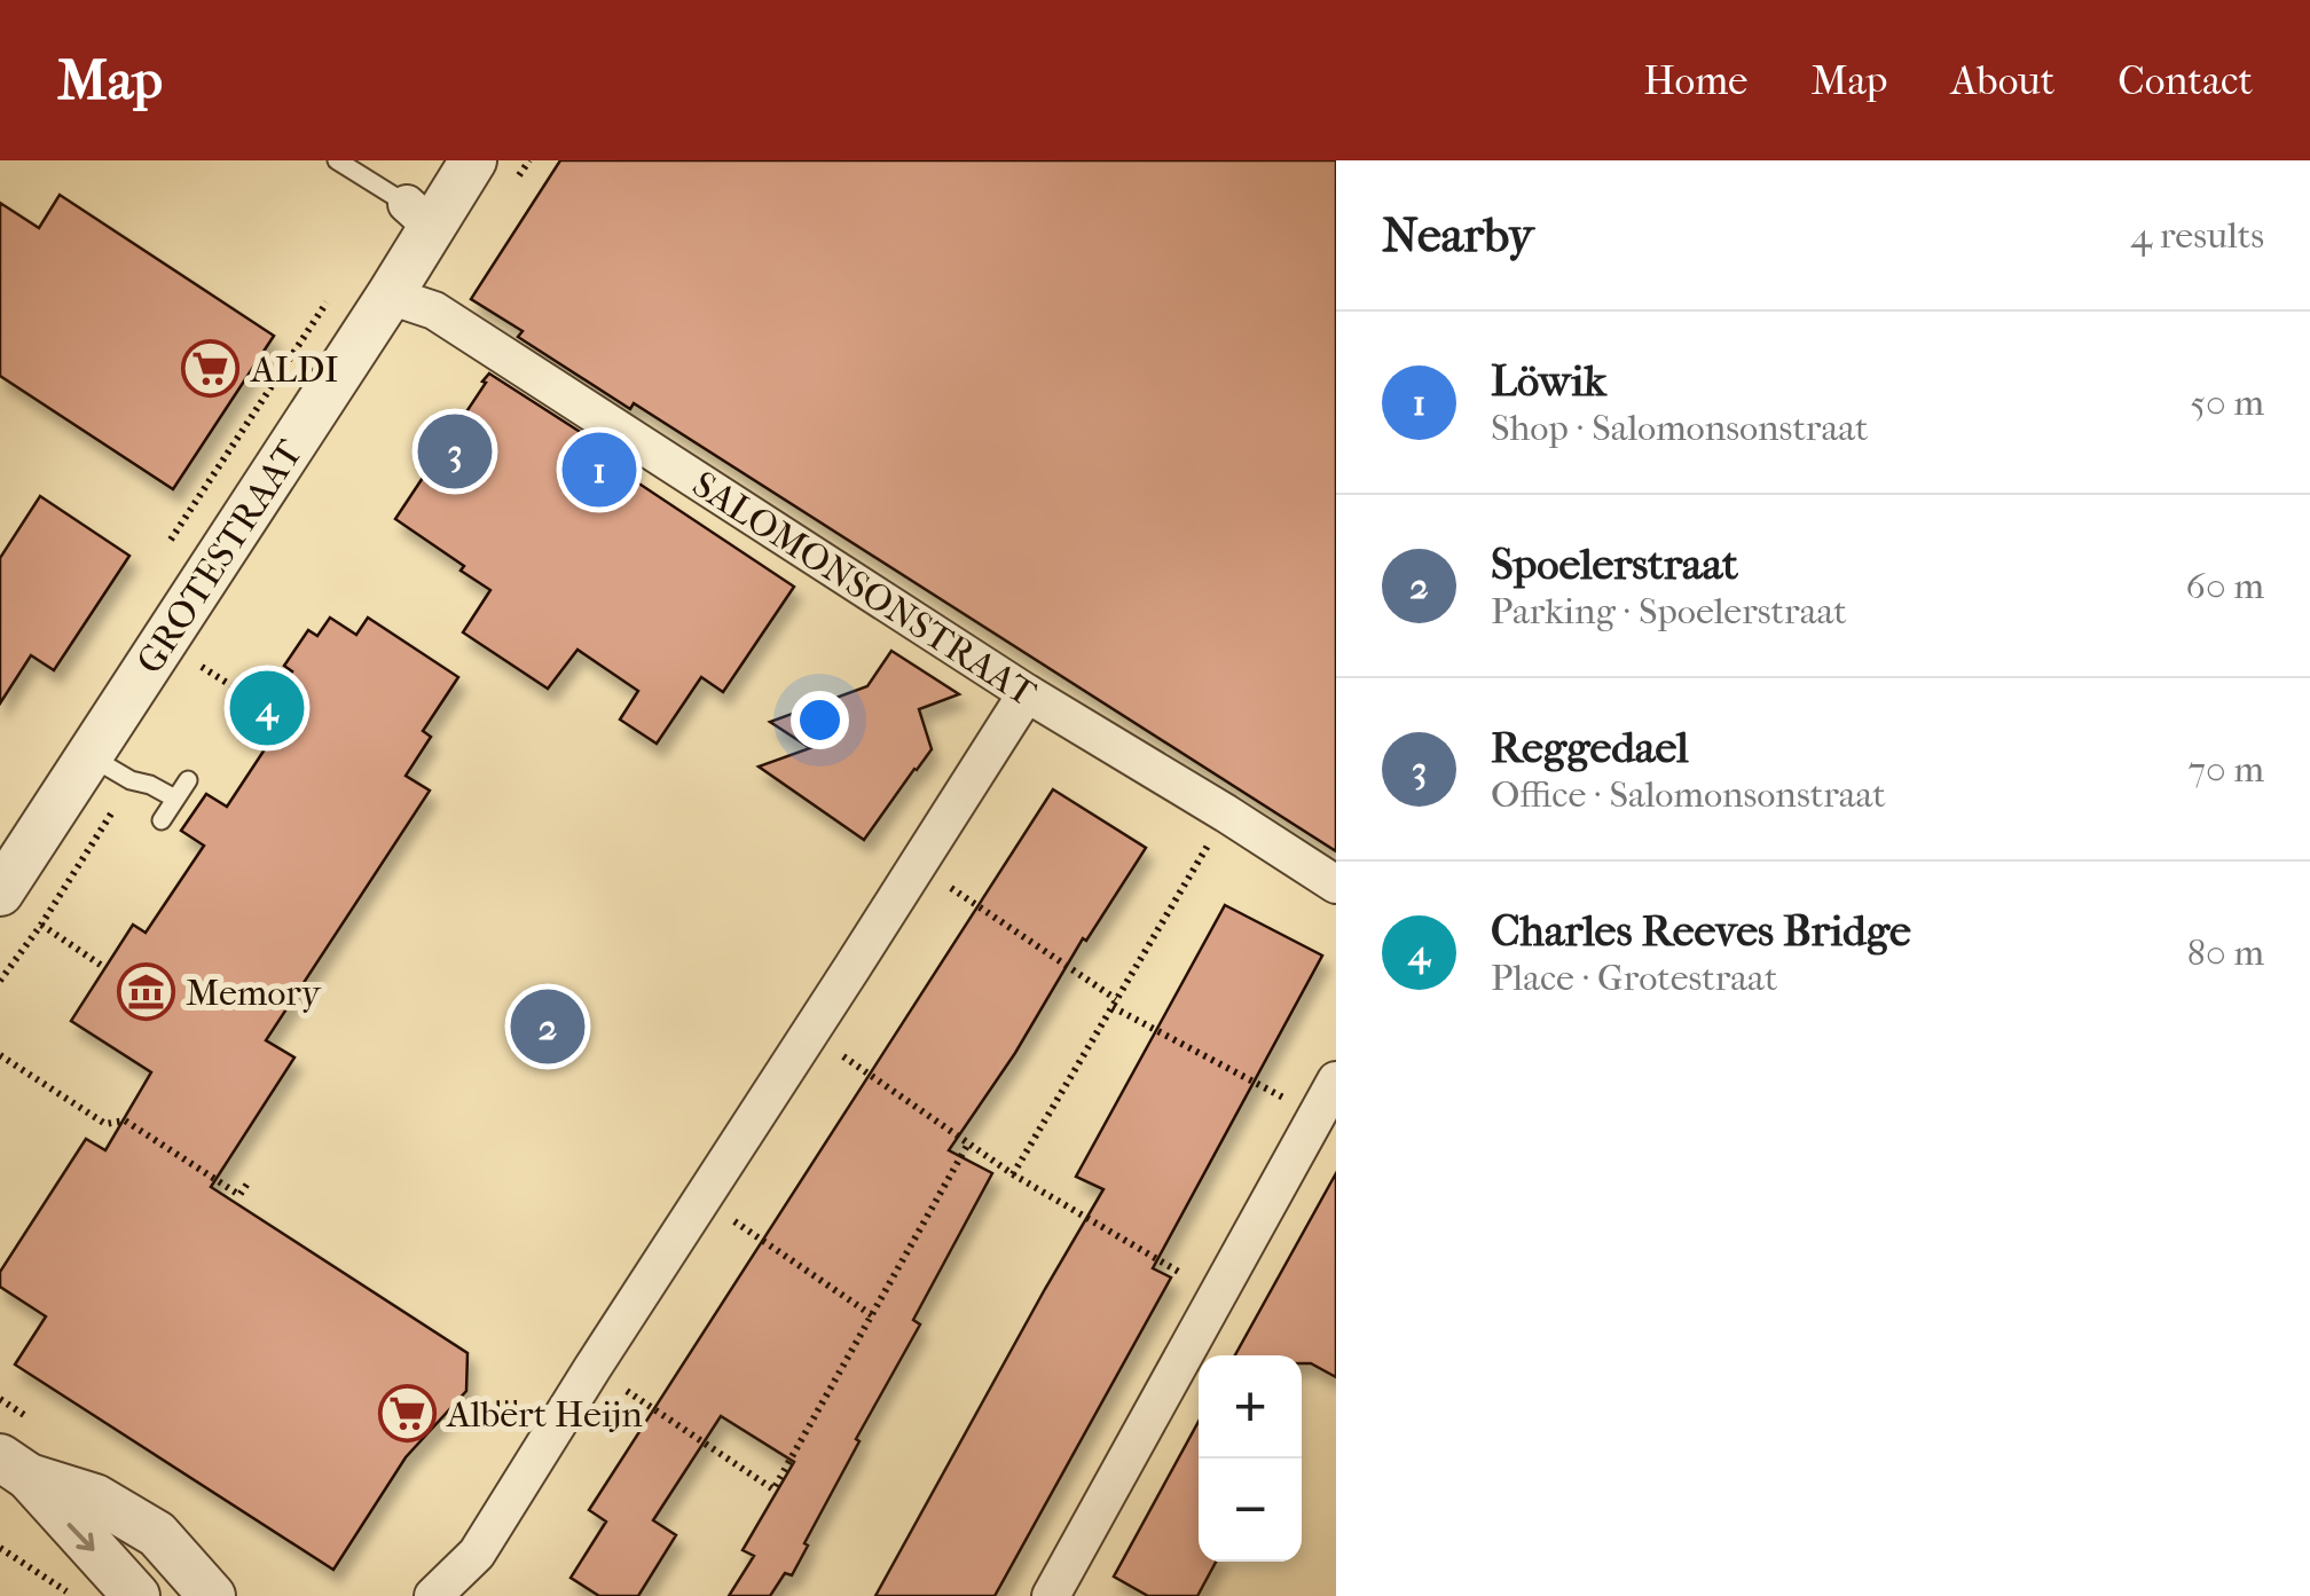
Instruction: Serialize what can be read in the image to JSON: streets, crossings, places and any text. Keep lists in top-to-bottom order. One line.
{"streets":{"street":["GROTESTRAAT","SALOMONSONSTRAAT"]},"crossings":[["GROTESTRAAT","SALOMONSONSTRAAT"]],"places":{"supermarket":["ALDI","Albert Heijn"],"museum":["Memory"]},"page":{"header":"Map","nav":["Home","Map","About","Contact"],"heading":["Nearby","4 results"],"list":[{"mark":"1","name":"Löwik","note":"Shop · Salomonsonstraat","value":"50 m"},{"mark":"2","name":"Spoelerstraat","note":"Parking · Spoelerstraat","value":"60 m"},{"mark":"3","name":"Reggedael","note":"Office · Salomonsonstraat","value":"70 m"},{"mark":"4","name":"Charles Reeves Bridge","note":"Place · Grotestraat","value":"80 m"}],"pins":["3","1","4","2"],"map_buttons":["+","−"]}}
